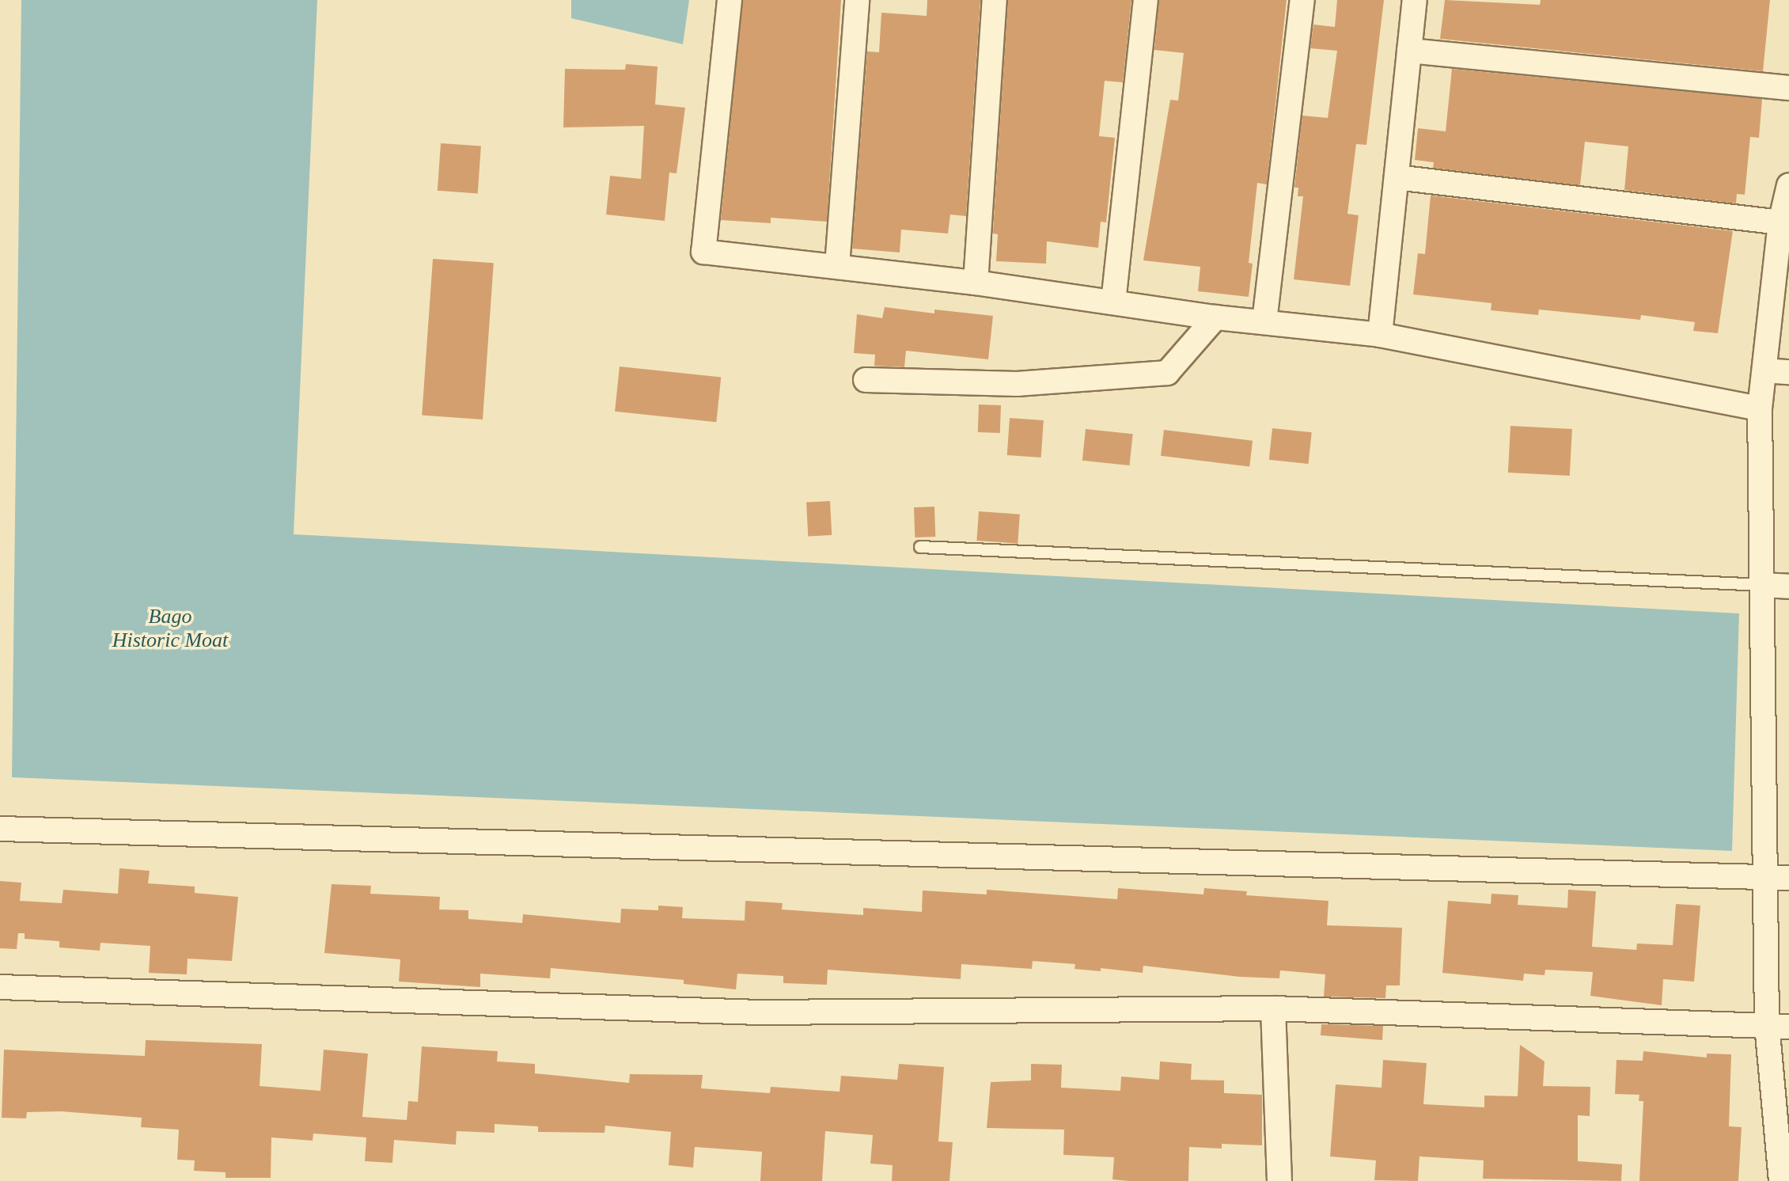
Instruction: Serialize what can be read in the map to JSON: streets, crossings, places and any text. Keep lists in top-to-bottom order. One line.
{"water":["Bago Historic Moat"]}
